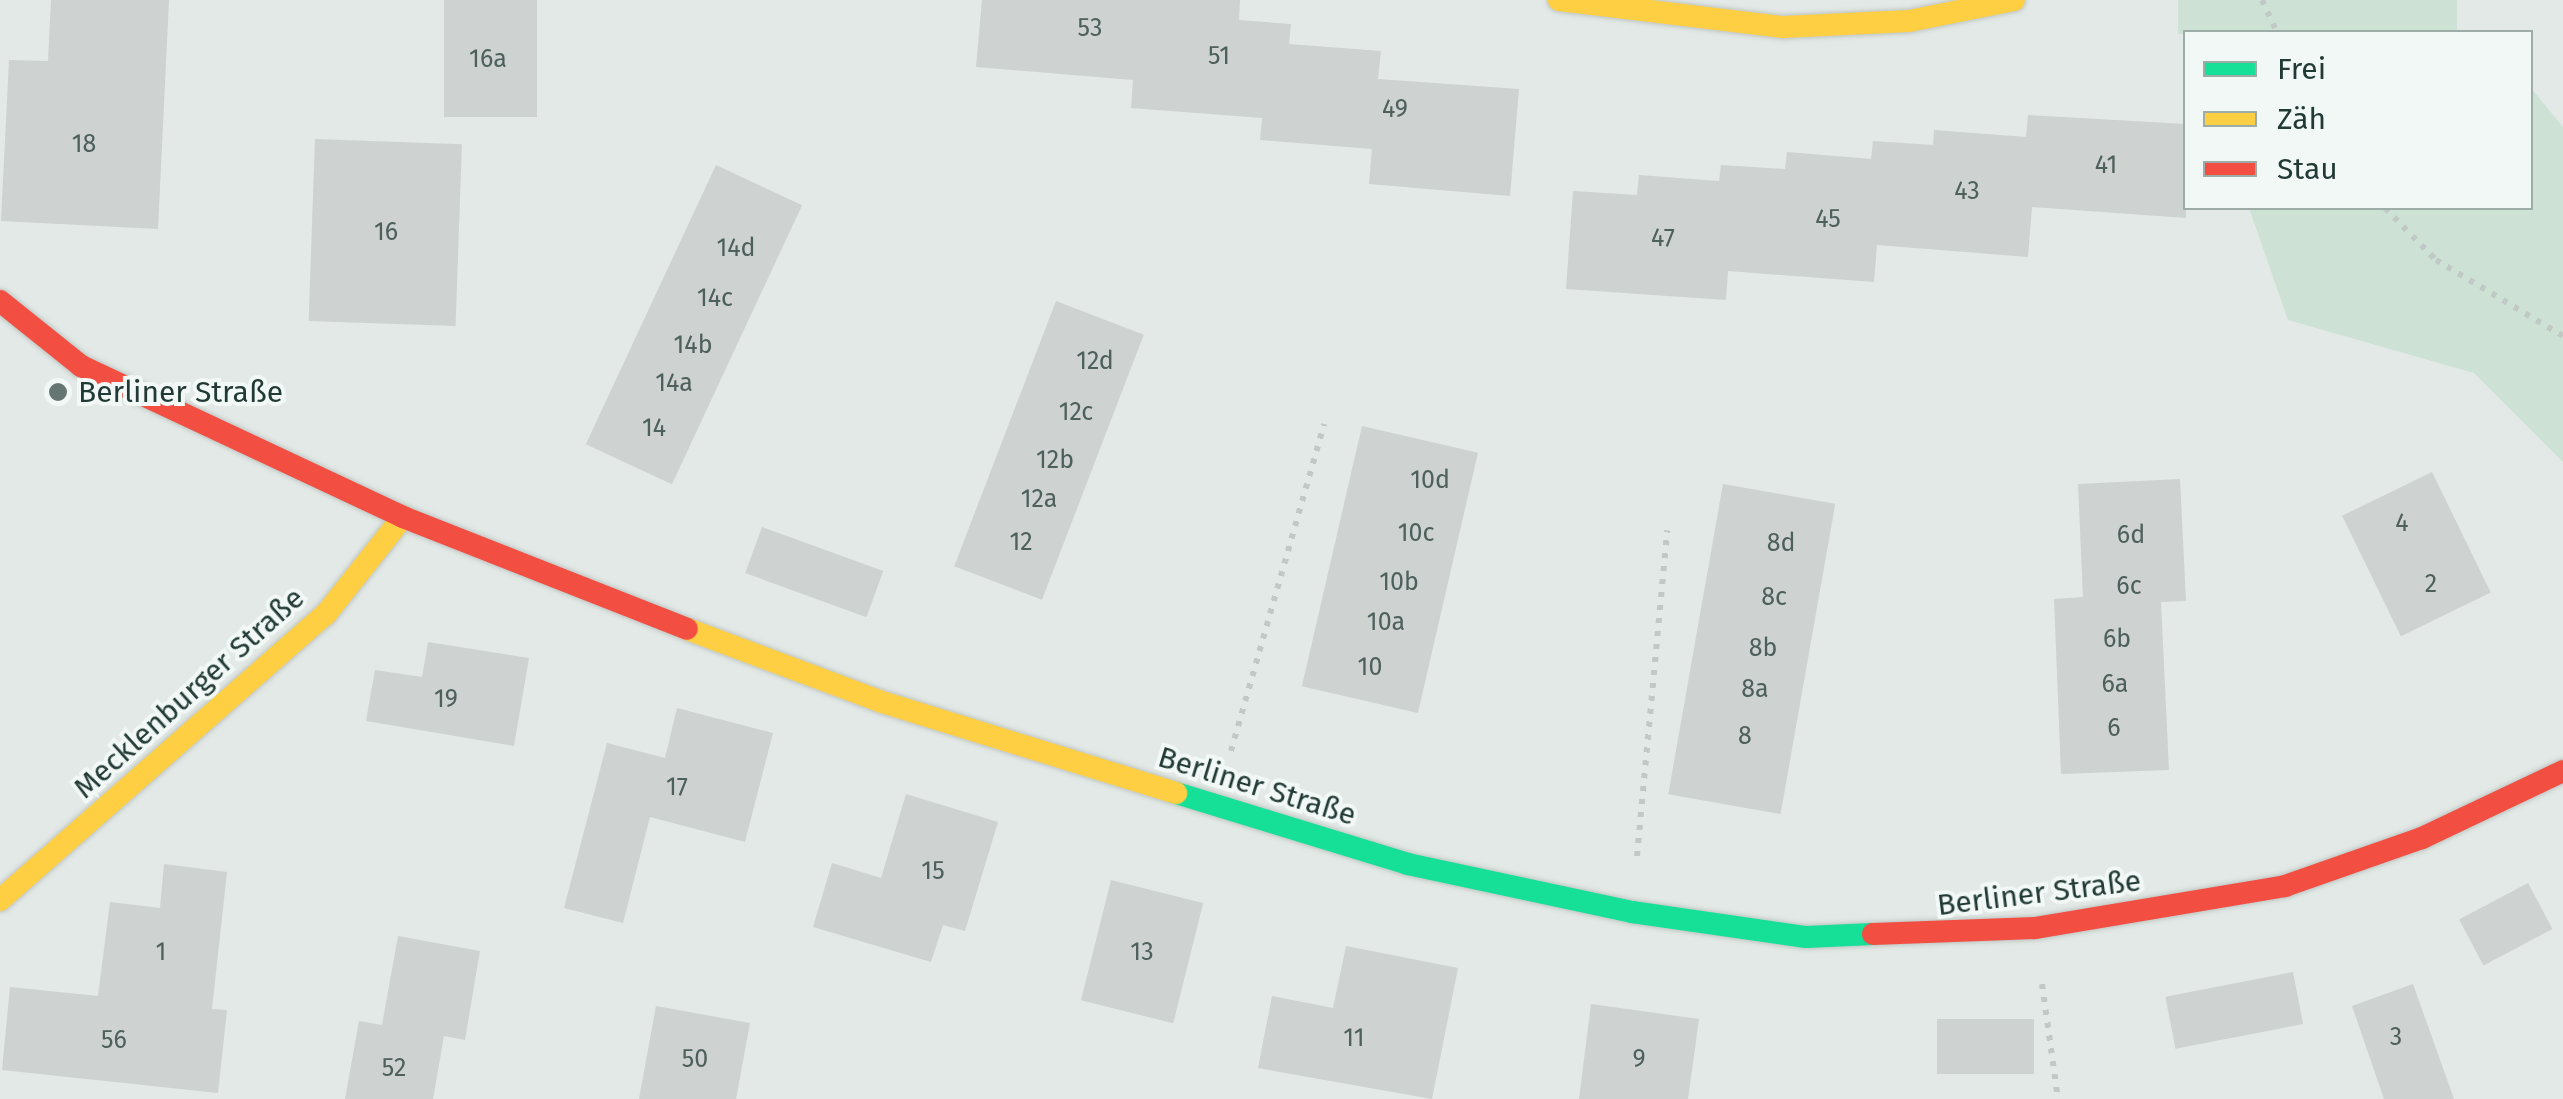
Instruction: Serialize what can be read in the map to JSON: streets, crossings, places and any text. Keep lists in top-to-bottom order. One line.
{"streets":{"street":["Mecklenburger Straße","Berliner Straße"]},"crossings":[["Mecklenburger Straße","Berliner Straße"]],"places":["Berliner Straße"],"house_numbers":["53","51","16a","49","18","41","43","45","16","47","14d","14c","14b","12d","14a","12c","14","12b","10d","12a","4","10c","6d","12","8d","10b","2","6c","8c","10a","6b","8b","10","6a","8a","19","6","8","17","15","1","13","3","11","56","50","9","52"],"legend":["Frei","Zäh","Stau"]}
